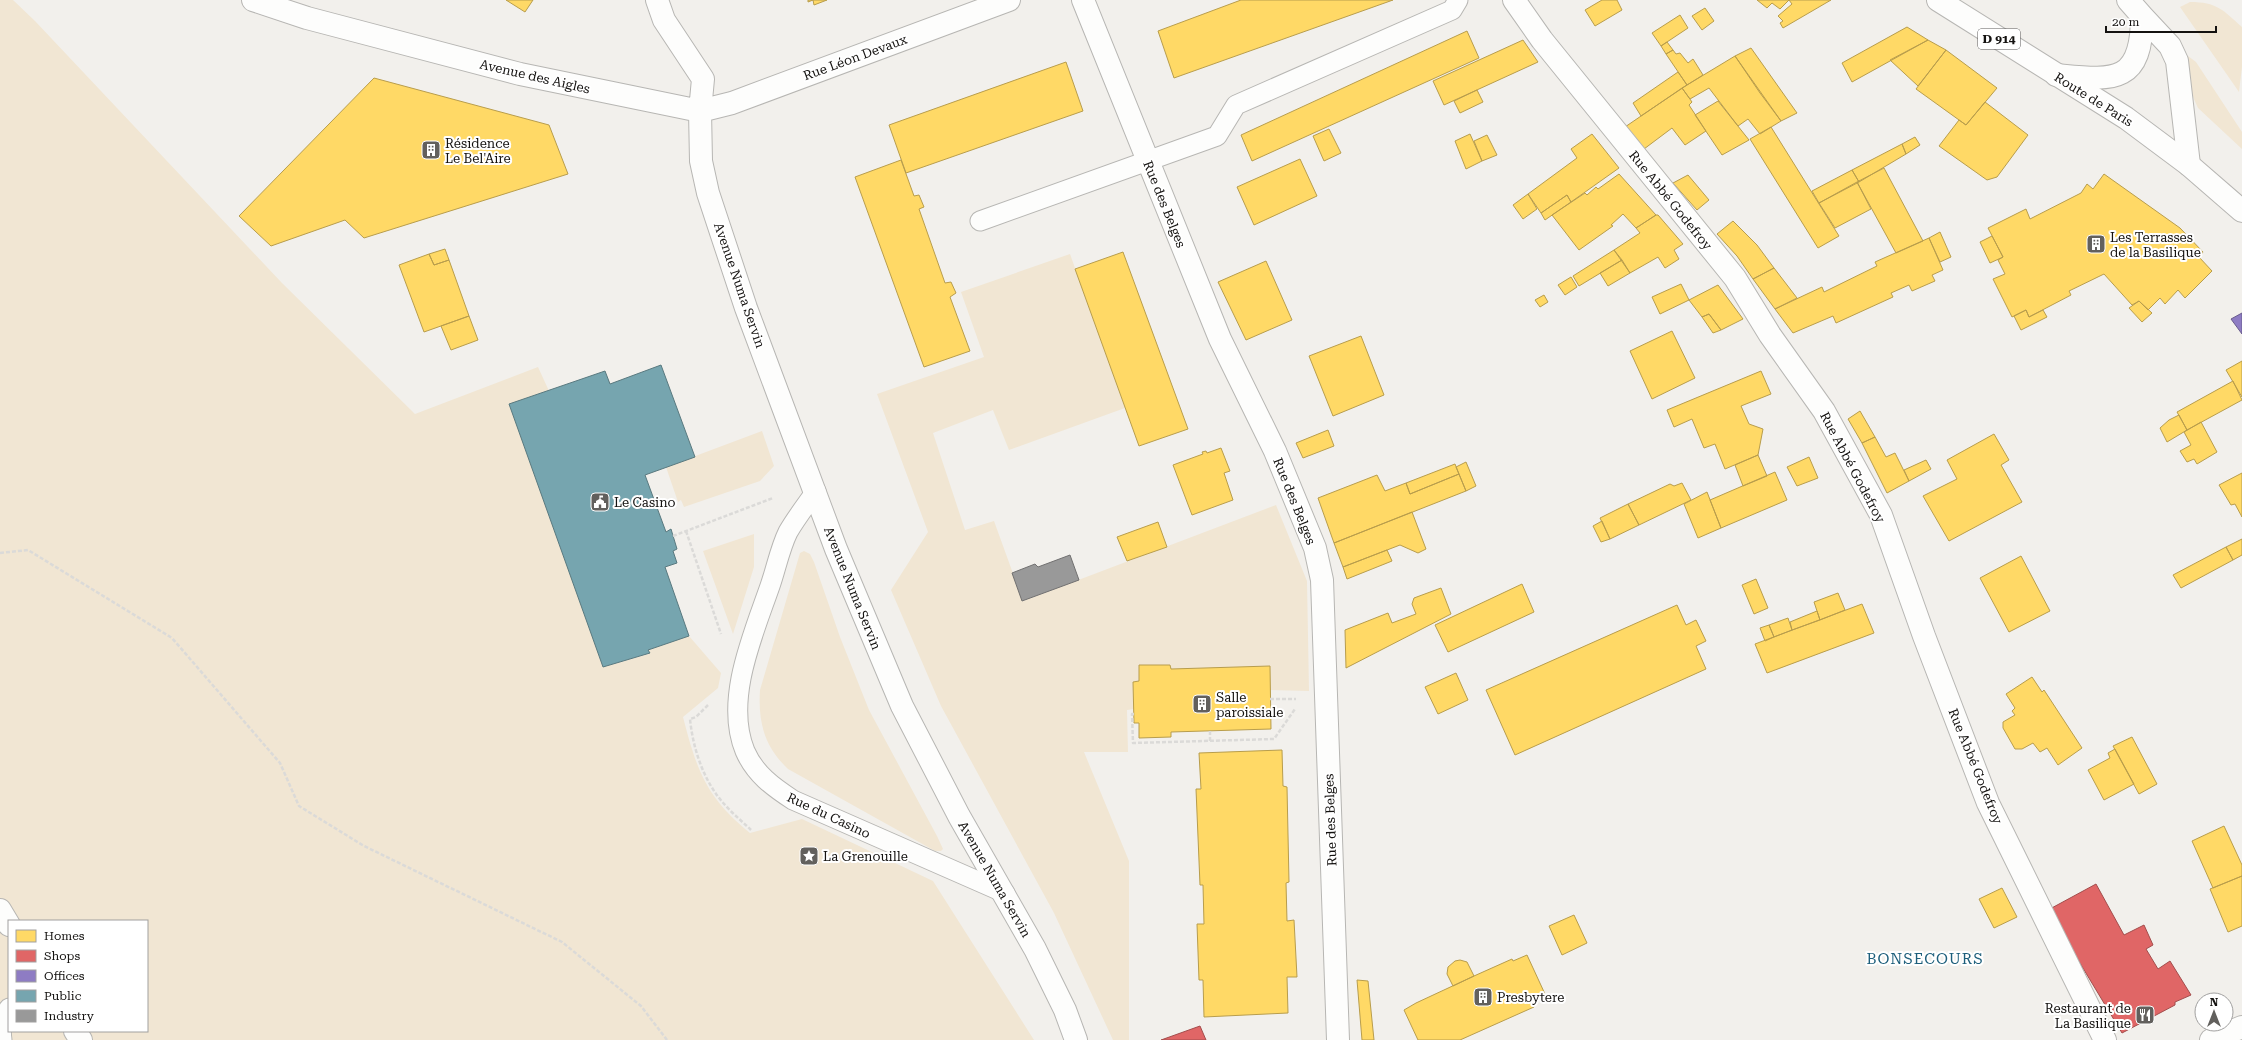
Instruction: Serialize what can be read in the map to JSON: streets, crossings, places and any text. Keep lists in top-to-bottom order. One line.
{"streets":{"street":["D 914","Rue Léon Devaux","Avenue des Aigles","Route de Paris","Rue Abbé Godefroy","Rue des Belges","Avenue Numa Servin"],"lane":["Rue du Casino"]},"crossings":[["Rue Léon Devaux","Avenue des Aigles"],["Rue Léon Devaux","Avenue Numa Servin"],["Avenue des Aigles","Avenue Numa Servin"],["Avenue Numa Servin","Rue du Casino"]],"districts":["BONSECOURS"],"places":{"building":["Résidence Le Bel'Aire","Les Terrasses de la Basilique","Salle paroissiale","Presbytere"],"public building":["Le Casino"],"place":["La Grenouille"],"restaurant":["Restaurant de La Basilique"]},"legend":["Homes","Shops","Offices","Public","Industry"],"scale_bar":"20 m","north":"top"}
